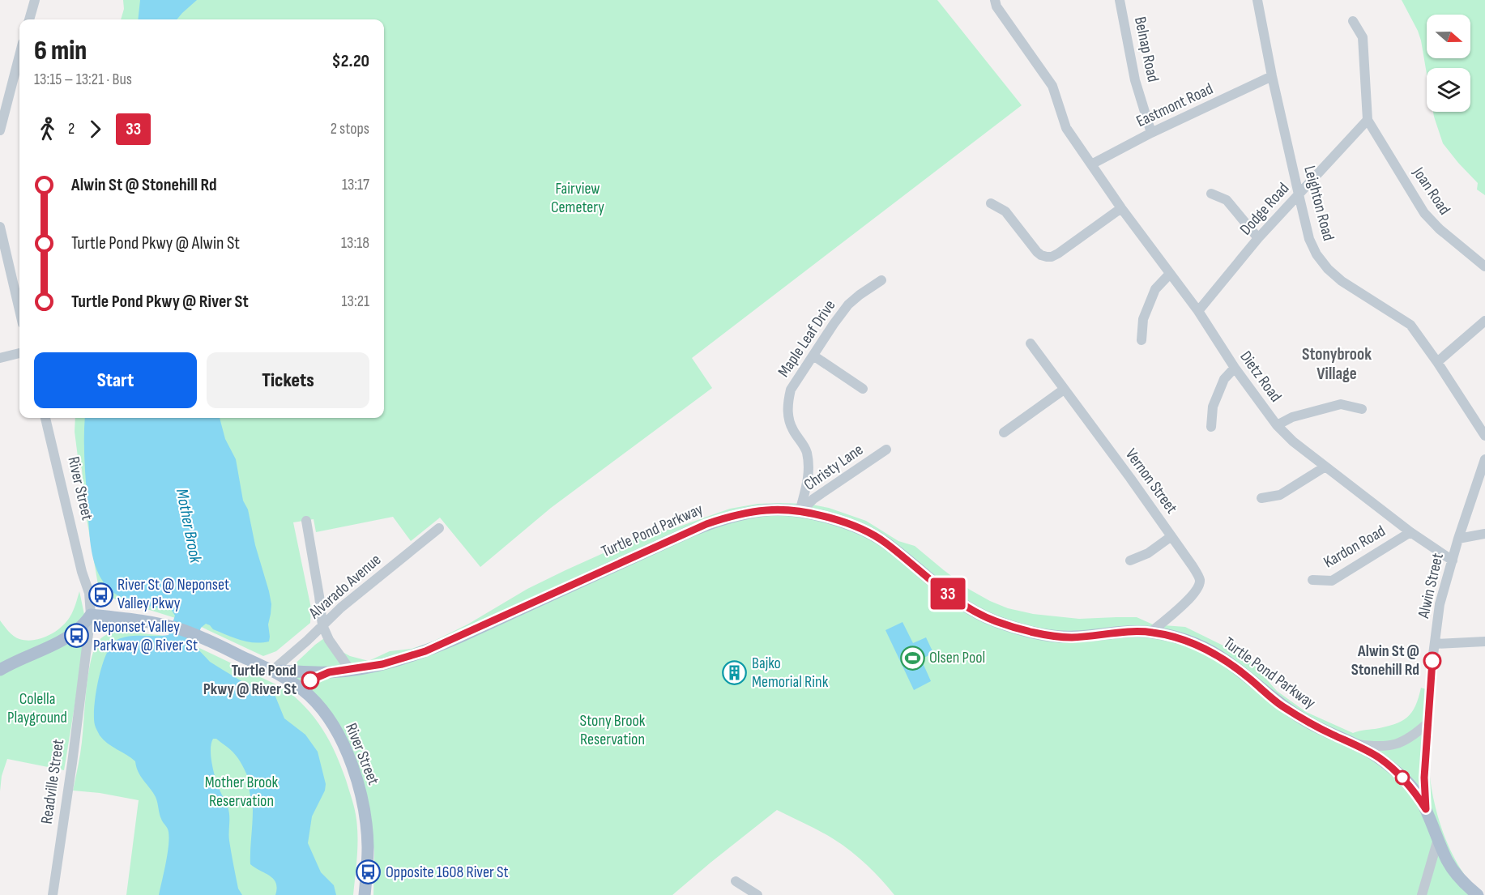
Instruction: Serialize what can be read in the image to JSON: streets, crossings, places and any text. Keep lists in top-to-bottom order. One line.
{"streets":{"main road":["River Street","Turtle Pond Parkway"],"street":["Belnap Road","Eastmont Road","Joan Road","Leighton Road","Dodge Road","Maple Leaf Drive","Dietz Road","Christy Lane","Vernon Street","Kardon Road","Alwin Street","Alvarado Avenue","Readville Street"]},"crossings":[["Belnap Road","Eastmont Road"],["Eastmont Road","Leighton Road"],["Eastmont Road","Dietz Road"],["Joan Road","Dodge Road"],["Leighton Road","Dodge Road"],["Dodge Road","Dietz Road"],["Maple Leaf Drive","Christy Lane"],["Maple Leaf Drive","Turtle Pond Parkway"],["Dietz Road","Kardon Road"],["Dietz Road","Alwin Street"],["Christy Lane","Turtle Pond Parkway"],["Vernon Street","Turtle Pond Parkway"],["River Street","Turtle Pond Parkway"],["River Street","Alvarado Avenue"],["River Street","Readville Street"],["Turtle Pond Parkway","Alwin Street"],["Turtle Pond Parkway","Alvarado Avenue"]],"districts":["Stonybrook Village"],"water":["Mother Brook"],"parks":["Fairview Cemetery","Colella Playground","Stony Brook Reservation","Mother Brook Reservation"],"places":{"bus stop":["River St @ Neponset Valley Pkwy","Neponset Valley Parkway @ River St","Opposite 1608 River St"],"sports":["Olsen Pool"],"other":["Alwin St @ Stonehill Rd","Turtle Pond Pkwy @ River St"],"building":["Bajko Memorial Rink"]},"lines":["bus line 33"],"north":"right","page":{"on_map":"33","heading":["6 min","13:15 – 13:21 · Bus","$2.20"],"legs":["2","33","2 stops"],"list":[{"name":"Alwin St @ Stonehill Rd","value":"13:17"},{"name":"Turtle Pond Pkwy @ Alwin St","value":"13:18"},{"name":"Turtle Pond Pkwy @ River St","value":"13:21"}],"buttons":["Start","Tickets"]}}
